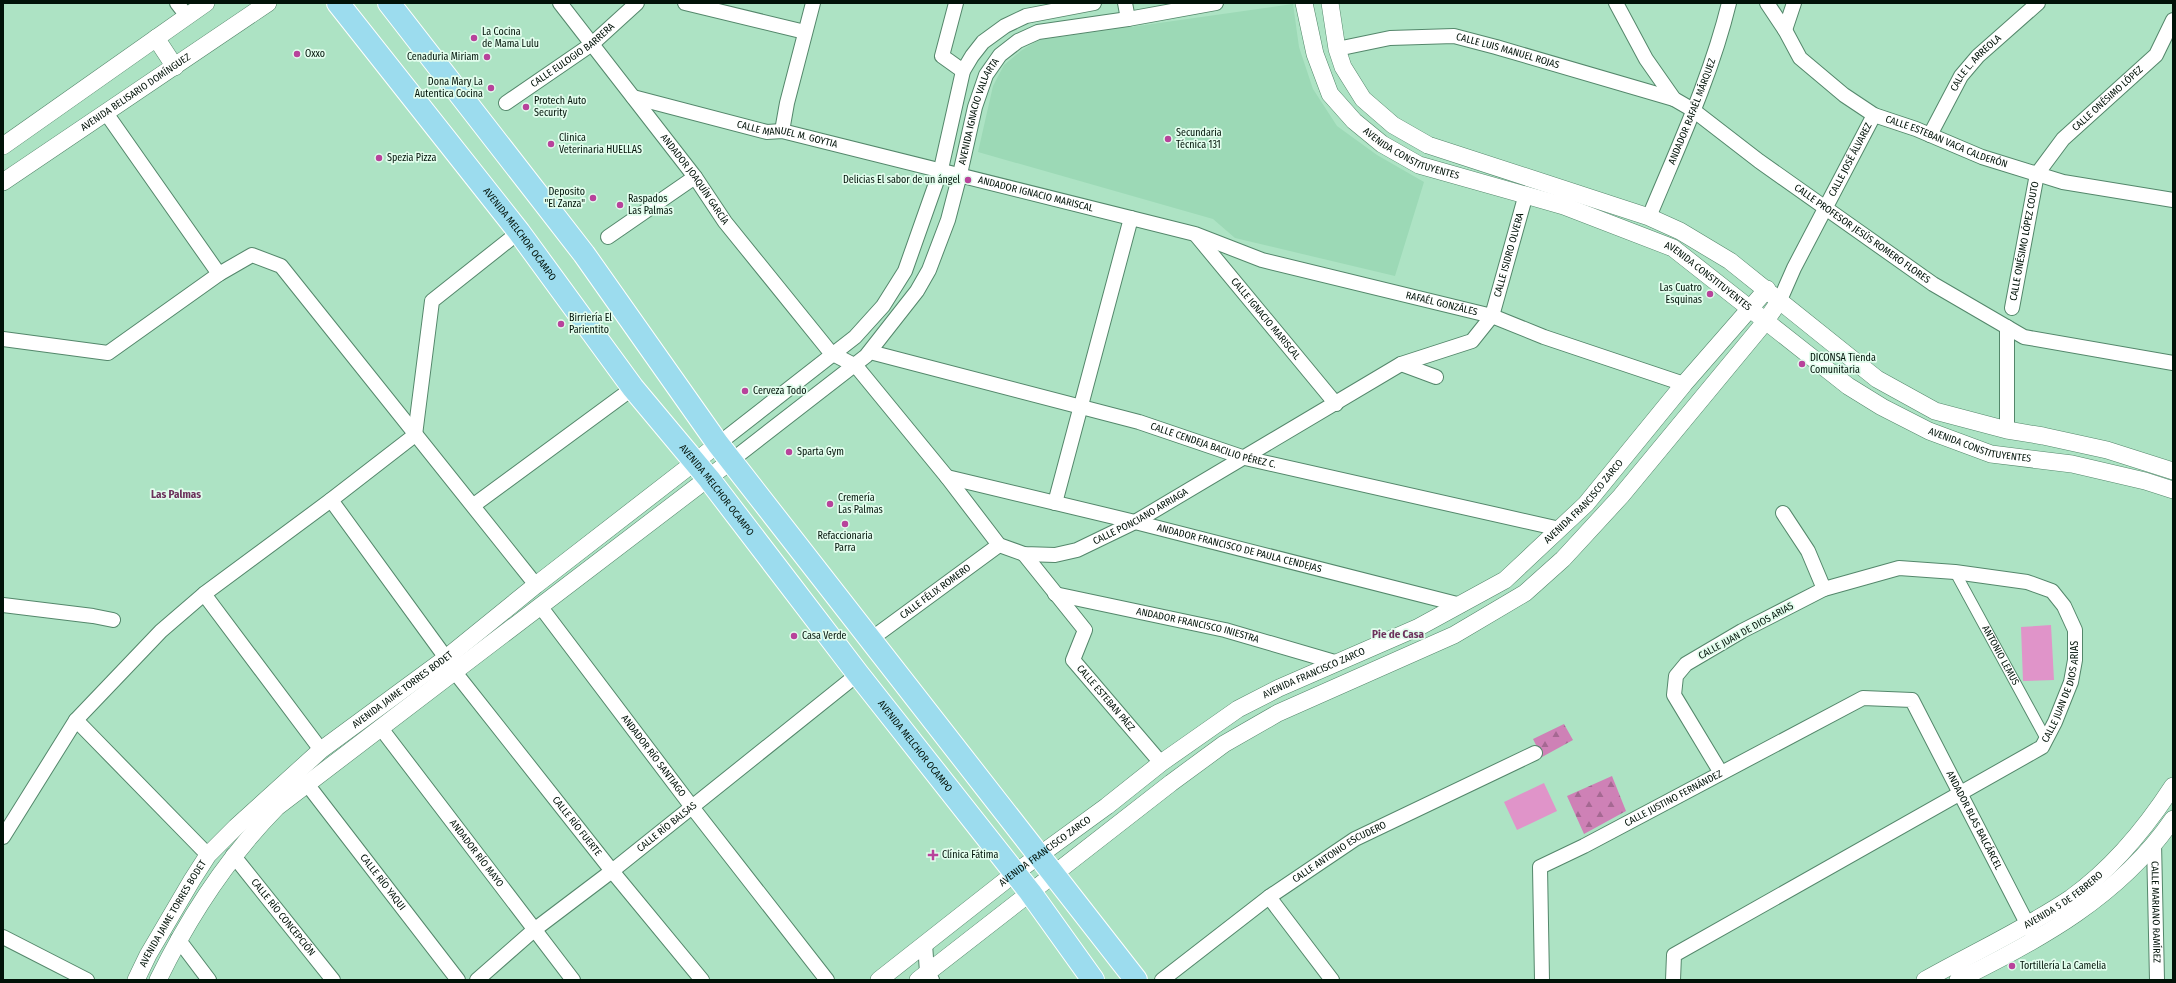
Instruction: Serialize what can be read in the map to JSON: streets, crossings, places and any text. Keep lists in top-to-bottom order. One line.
{"streets":{"main road":["AVENIDA MELCHOR OCAMPO"],"street":["CALLE LUIS MANUEL ROJAS","CALLE EULOGIO BARRERA","CALLE L. ARREOLA","AVENIDA BELISARIO DOMÍNGUEZ","CALLE ONÉSIMO LÓPEZ","ANDADOR RAFAÉL MÁRQUEZ","AVENIDA IGNACIO VALLARTA","CALLE MANUEL M. GOYTIA","CALLE ESTEBAN VACA CALDERÓN","AVENIDA CONSTITUYENTES","CALLE JOSÉ ÁLVAREZ","ANDADOR JOAQUÍN GARCÍA","ANDADOR IGNACIO MARISCAL","CALLE PROFESOR JESÚS ROMERO FLORES","CALLE ONÉSIMO LÓPEZ COUTO","CALLE ISIDRO OLVERA","RAFAÉL GONZÁLES","CALLE IGNACIO MARISCAL","CALLE CENDEJA BACILIO PÉREZ C.","AVENIDA FRANCISCO ZARCO","CALLE PONCIANO ARRIAGA","ANDADOR FRANCISCO DE PAULA CENDEJAS","CALLE FÉLIX ROMERO","ANDADOR FRANCISCO INIESTRA","CALLE JUAN DE DIOS ARIAS","ANTONIO LEMUS","AVENIDA JAIME TORRES BODET","CALLE ESTEBAN PÁEZ","ANDADOR RÍO SANTIAGO","CALLE JUSTINO FERNÁNDEZ","ANDADOR BLAS BALCÁRCEL","CALLE RÍO FUERTE","CALLE RÍO BALSAS","CALLE ANTONIO ESCUDERO","ANDADOR RÍO MAYO","CALLE RÍO YAQUI","AVENIDA 5 DE FEBRERO","CALLE MARIANO RAMÍREZ","CALLE RÍO CONCEPCIÓN"]},"crossings":[["CALLE LUIS MANUEL ROJAS","AVENIDA CONSTITUYENTES"],["CALLE LUIS MANUEL ROJAS","CALLE PROFESOR JESÚS ROMERO FLORES"],["CALLE EULOGIO BARRERA","ANDADOR JOAQUÍN GARCÍA"],["CALLE L. ARREOLA","CALLE ESTEBAN VACA CALDERÓN"],["CALLE ONÉSIMO LÓPEZ","CALLE ESTEBAN VACA CALDERÓN"],["CALLE ONÉSIMO LÓPEZ","CALLE ONÉSIMO LÓPEZ COUTO"],["ANDADOR RAFAÉL MÁRQUEZ","AVENIDA CONSTITUYENTES"],["ANDADOR RAFAÉL MÁRQUEZ","CALLE PROFESOR JESÚS ROMERO FLORES"],["AVENIDA IGNACIO VALLARTA","CALLE MANUEL M. GOYTIA"],["AVENIDA IGNACIO VALLARTA","ANDADOR JOAQUÍN GARCÍA"],["AVENIDA IGNACIO VALLARTA","ANDADOR IGNACIO MARISCAL"],["AVENIDA IGNACIO VALLARTA","CALLE CENDEJA BACILIO PÉREZ C."],["AVENIDA IGNACIO VALLARTA","AVENIDA JAIME TORRES BODET"],["CALLE MANUEL M. GOYTIA","ANDADOR JOAQUÍN GARCÍA"],["CALLE MANUEL M. GOYTIA","ANDADOR IGNACIO MARISCAL"],["CALLE ESTEBAN VACA CALDERÓN","CALLE JOSÉ ÁLVAREZ"],["CALLE ESTEBAN VACA CALDERÓN","CALLE ONÉSIMO LÓPEZ COUTO"],["AVENIDA CONSTITUYENTES","CALLE JOSÉ ÁLVAREZ"],["AVENIDA CONSTITUYENTES","CALLE ISIDRO OLVERA"],["AVENIDA CONSTITUYENTES","AVENIDA FRANCISCO ZARCO"],["CALLE JOSÉ ÁLVAREZ","CALLE PROFESOR JESÚS ROMERO FLORES"],["CALLE JOSÉ ÁLVAREZ","AVENIDA FRANCISCO ZARCO"],["ANDADOR IGNACIO MARISCAL","RAFAÉL GONZÁLES"],["ANDADOR IGNACIO MARISCAL","CALLE IGNACIO MARISCAL"],["AVENIDA MELCHOR OCAMPO","AVENIDA FRANCISCO ZARCO"],["AVENIDA MELCHOR OCAMPO","AVENIDA JAIME TORRES BODET"],["AVENIDA MELCHOR OCAMPO","CALLE RÍO BALSAS"],["CALLE ISIDRO OLVERA","RAFAÉL GONZÁLES"],["CALLE ISIDRO OLVERA","CALLE PONCIANO ARRIAGA"],["RAFAÉL GONZÁLES","CALLE IGNACIO MARISCAL"],["RAFAÉL GONZÁLES","AVENIDA FRANCISCO ZARCO"],["RAFAÉL GONZÁLES","CALLE PONCIANO ARRIAGA"],["CALLE IGNACIO MARISCAL","CALLE PONCIANO ARRIAGA"],["CALLE CENDEJA BACILIO PÉREZ C.","AVENIDA FRANCISCO ZARCO"],["CALLE CENDEJA BACILIO PÉREZ C.","CALLE PONCIANO ARRIAGA"],["AVENIDA FRANCISCO ZARCO","ANDADOR FRANCISCO DE PAULA CENDEJAS"],["AVENIDA FRANCISCO ZARCO","ANDADOR FRANCISCO INIESTRA"],["AVENIDA FRANCISCO ZARCO","CALLE ESTEBAN PÁEZ"],["CALLE PONCIANO ARRIAGA","ANDADOR FRANCISCO DE PAULA CENDEJAS"],["CALLE PONCIANO ARRIAGA","CALLE FÉLIX ROMERO"],["CALLE PONCIANO ARRIAGA","CALLE ESTEBAN PÁEZ"],["ANDADOR FRANCISCO INIESTRA","CALLE ESTEBAN PÁEZ"],["CALLE JUAN DE DIOS ARIAS","ANTONIO LEMUS"],["CALLE JUAN DE DIOS ARIAS","CALLE JUSTINO FERNÁNDEZ"],["CALLE JUAN DE DIOS ARIAS","ANDADOR BLAS BALCÁRCEL"],["AVENIDA JAIME TORRES BODET","ANDADOR RÍO SANTIAGO"],["AVENIDA JAIME TORRES BODET","CALLE RÍO FUERTE"],["AVENIDA JAIME TORRES BODET","ANDADOR RÍO MAYO"],["AVENIDA JAIME TORRES BODET","CALLE RÍO YAQUI"],["AVENIDA JAIME TORRES BODET","CALLE RÍO CONCEPCIÓN"],["ANDADOR RÍO SANTIAGO","CALLE RÍO BALSAS"],["CALLE JUSTINO FERNÁNDEZ","ANDADOR BLAS BALCÁRCEL"],["ANDADOR BLAS BALCÁRCEL","AVENIDA 5 DE FEBRERO"],["CALLE RÍO FUERTE","CALLE RÍO BALSAS"],["CALLE RÍO BALSAS","ANDADOR RÍO MAYO"],["AVENIDA 5 DE FEBRERO","CALLE MARIANO RAMÍREZ"]],"districts":["Las Palmas","Pie de Casa"],"places":{"other":["La Cocina de Mama Lulu","Oxxo","Cenaduria Miriam","Dona Mary La Autentica Cocina","Protech Auto Security","Secundaria Técnica 131","Clinica Veterinaria HUELLAS","Spezia Pizza","Delicias El sabor de un ángel","Deposito \"El Zanza\"","Raspados Las Palmas","Las Cuatro Esquinas","Birriería El Parientito","DICONSA Tienda Comunitaria","Cerveza Todo","Sparta Gym","Cremería Las Palmas","Refaccionaria Parra","Casa Verde","Tortillería La Camelia"],"health":["Clínica Fátima"]}}
